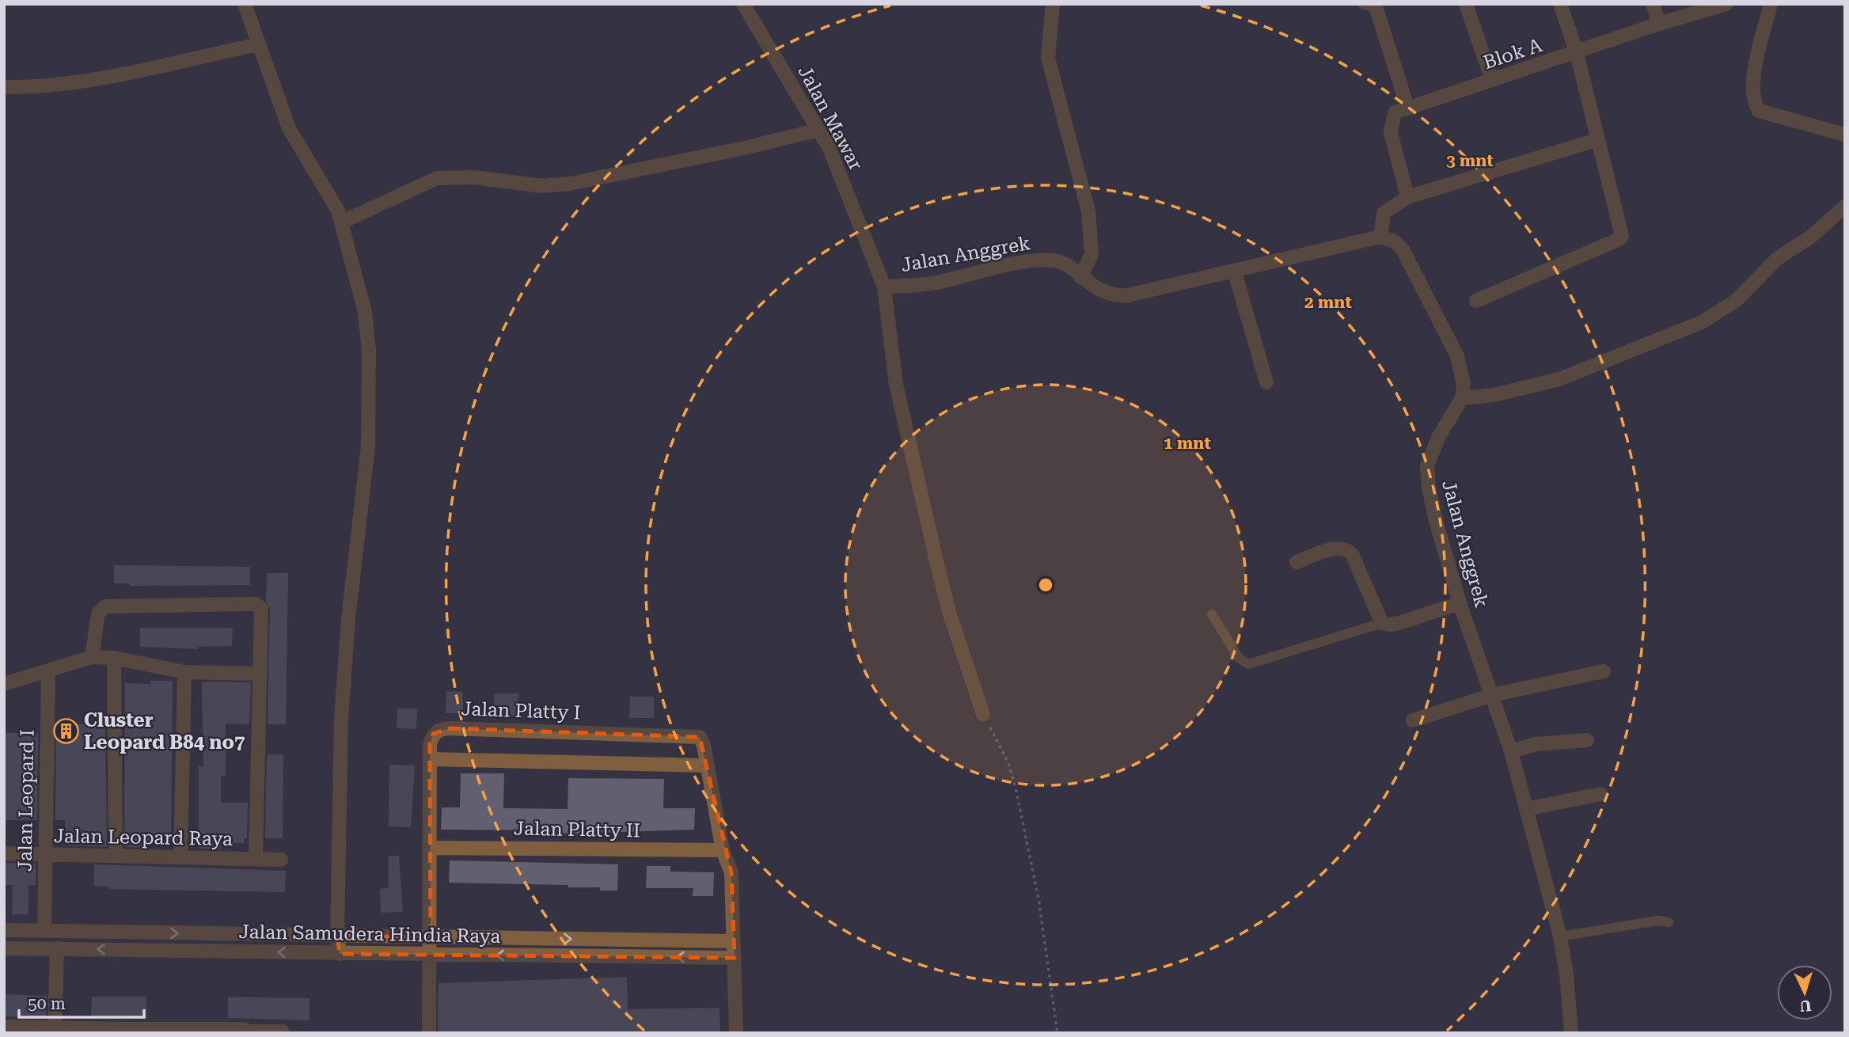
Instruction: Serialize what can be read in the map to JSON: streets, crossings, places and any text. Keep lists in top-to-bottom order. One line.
{"streets":{"street":["Blok A","Jalan Mawar","Jalan Anggrek","Jalan Platty I","Jalan Leopard I","Jalan Platty II","Jalan Leopard Raya","Jalan Samudera Hindia Raya"]},"crossings":[["Jalan Mawar","Jalan Anggrek"],["Jalan Platty I","Jalan Platty II"],["Jalan Platty I","Jalan Samudera Hindia Raya"],["Jalan Leopard I","Jalan Leopard Raya"],["Jalan Leopard I","Jalan Samudera Hindia Raya"]],"places":{"building":["Cluster Leopard B84 no7"]},"scale_bar":"50 m","north":"bottom","rings":["3 mnt","2 mnt","1 mnt"]}
